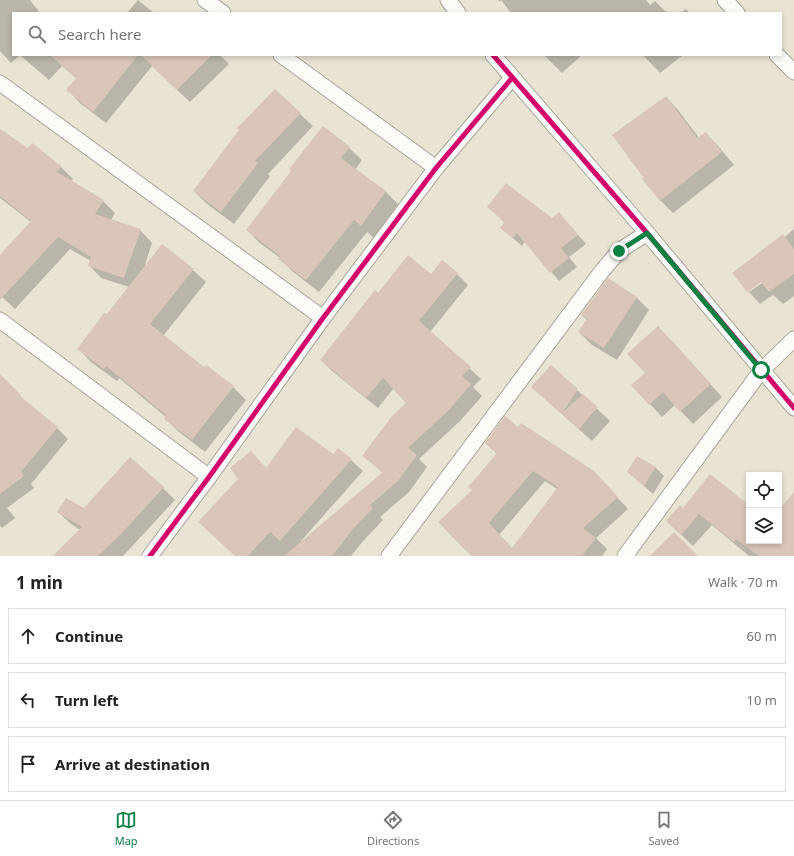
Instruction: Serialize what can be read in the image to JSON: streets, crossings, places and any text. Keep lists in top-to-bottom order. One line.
{"page":{"search":"Search here","heading":["1 min","Walk · 70 m"],"list":[["Continue","60 m"],["Turn left","10 m"],"Arrive at destination"],"nav":["Map","Directions","Saved"]}}
